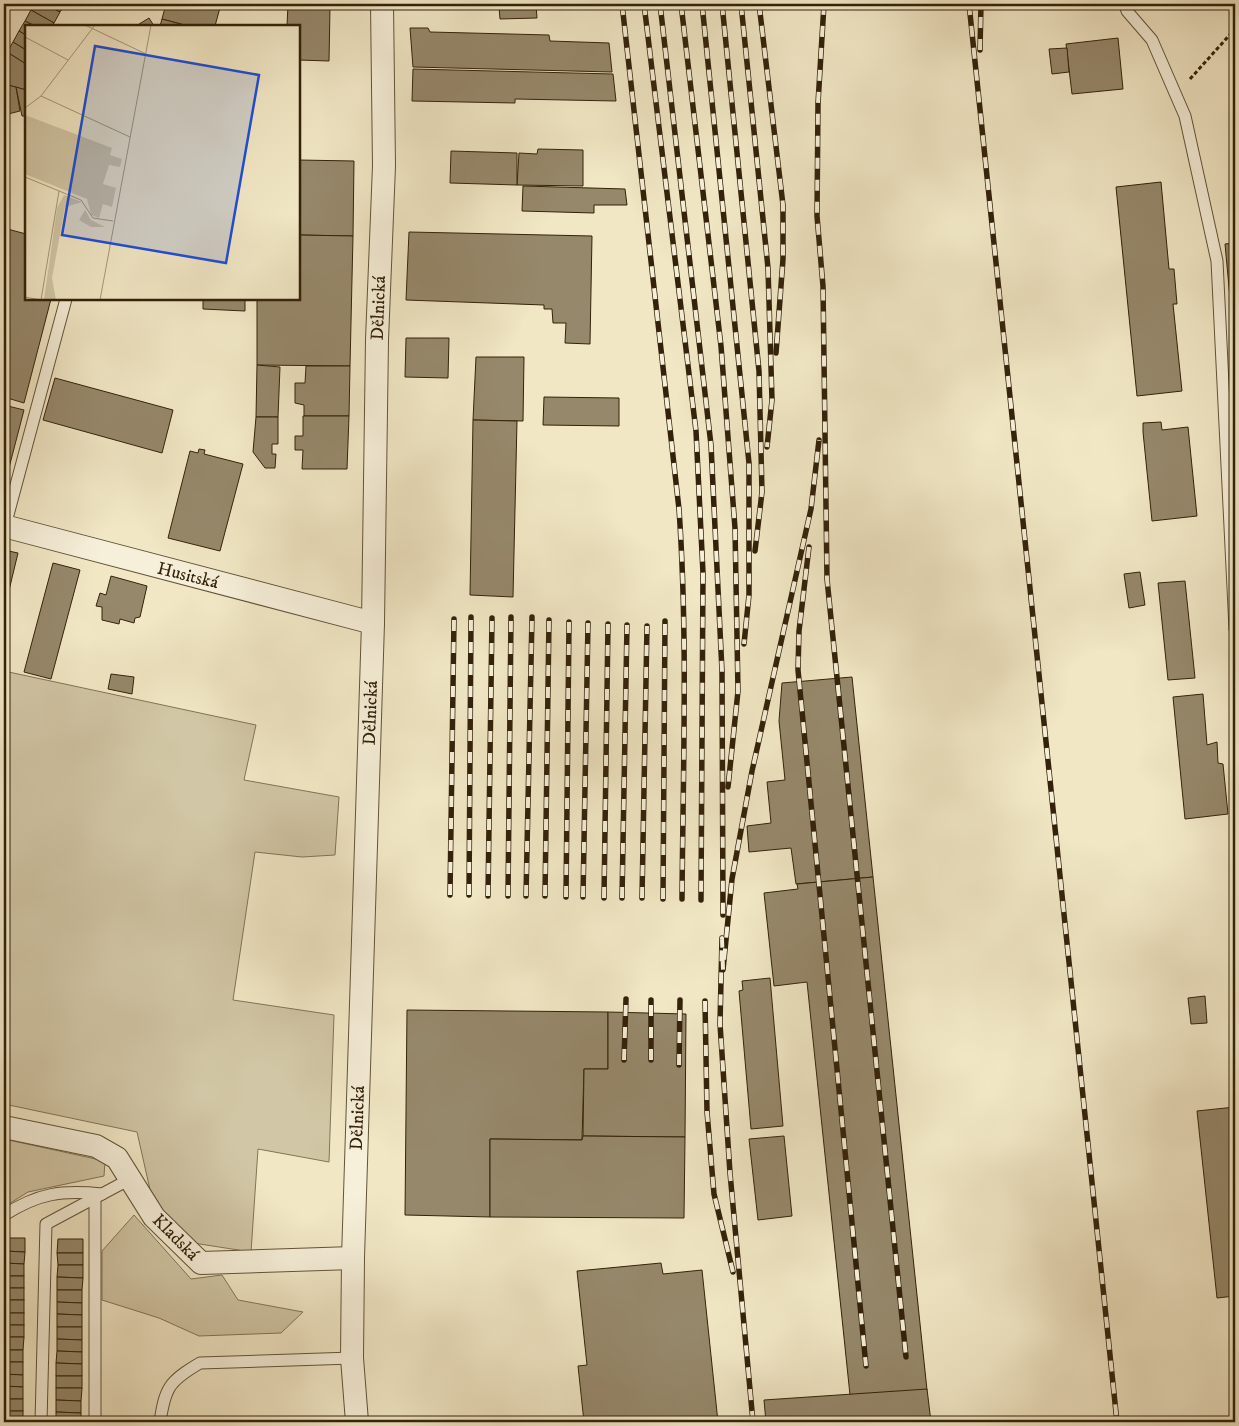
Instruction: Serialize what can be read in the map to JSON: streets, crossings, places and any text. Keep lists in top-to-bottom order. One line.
{"streets":{"street":["Dělnická","Husitská","Kladská"]},"crossings":[["Dělnická","Husitská"],["Dělnická","Kladská"]]}
